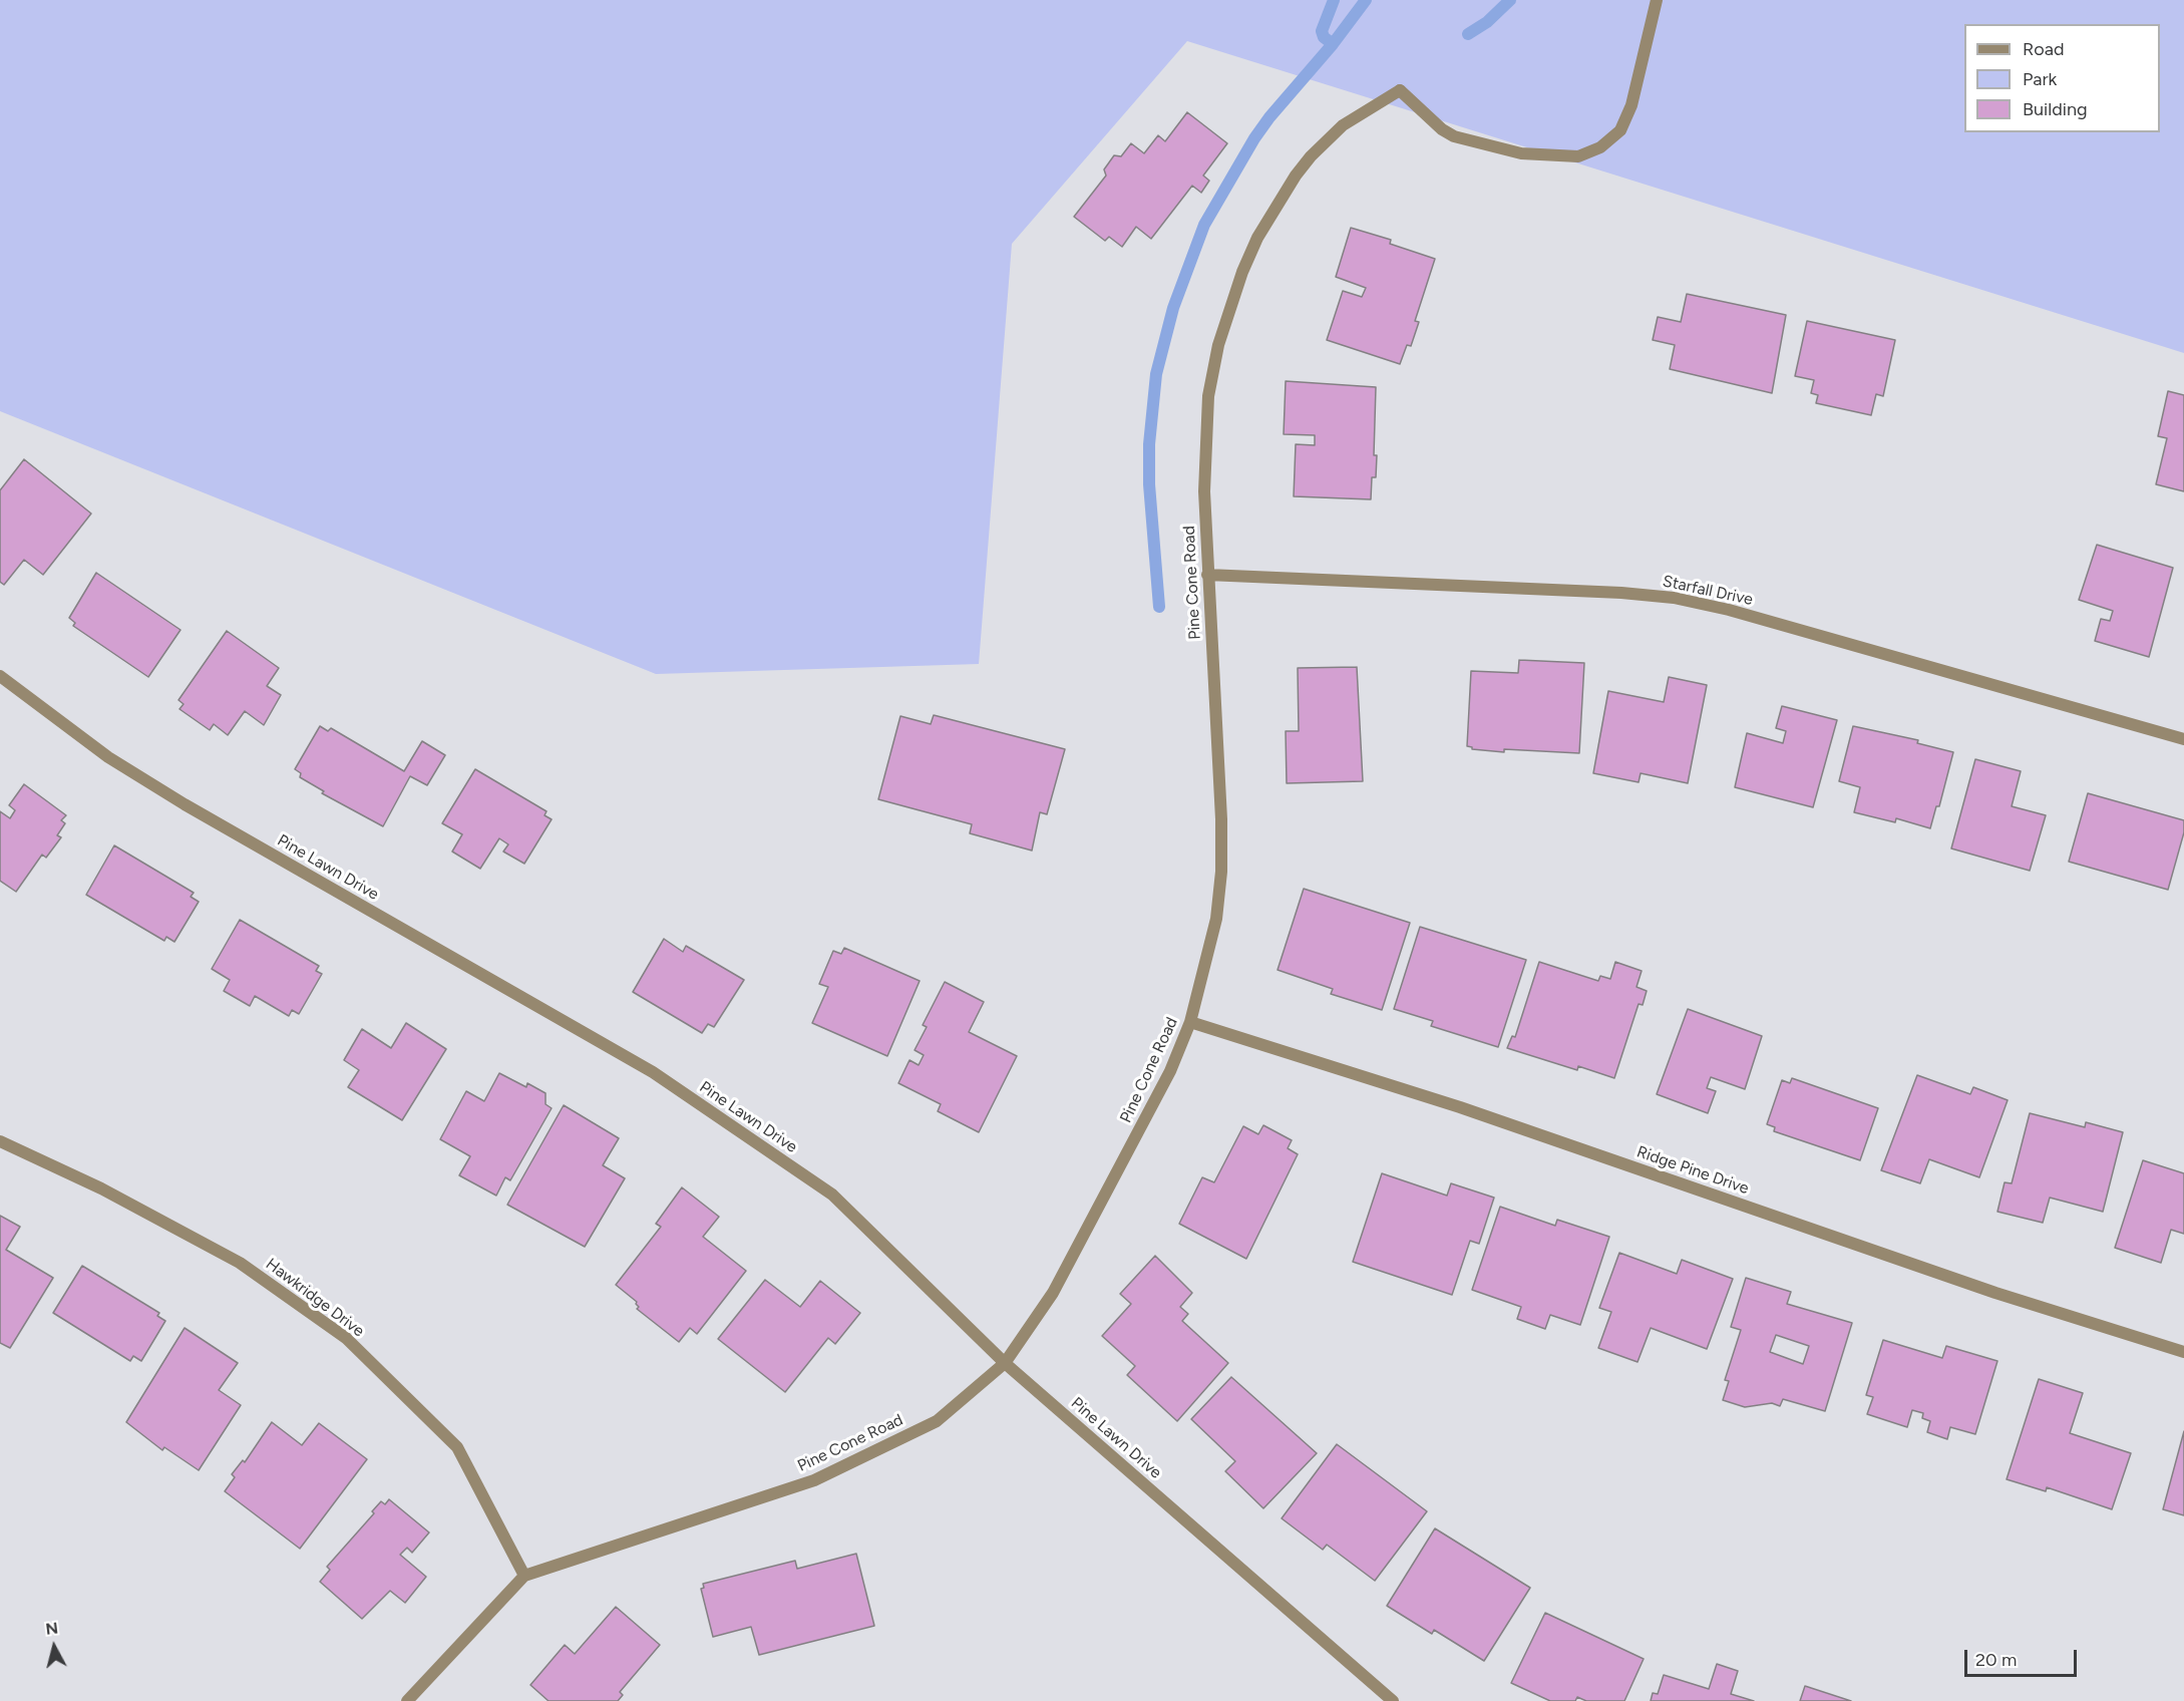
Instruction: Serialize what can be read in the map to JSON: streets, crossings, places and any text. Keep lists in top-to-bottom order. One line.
{"streets":{"street":["Pine Cone Road","Starfall Drive","Pine Lawn Drive","Ridge Pine Drive","Hawkridge Drive"]},"crossings":[["Pine Cone Road","Starfall Drive"],["Pine Cone Road","Pine Lawn Drive"],["Pine Cone Road","Ridge Pine Drive"],["Pine Cone Road","Hawkridge Drive"]],"legend":["Road","Park","Building"],"scale_bar":"20 m","north":"top"}
